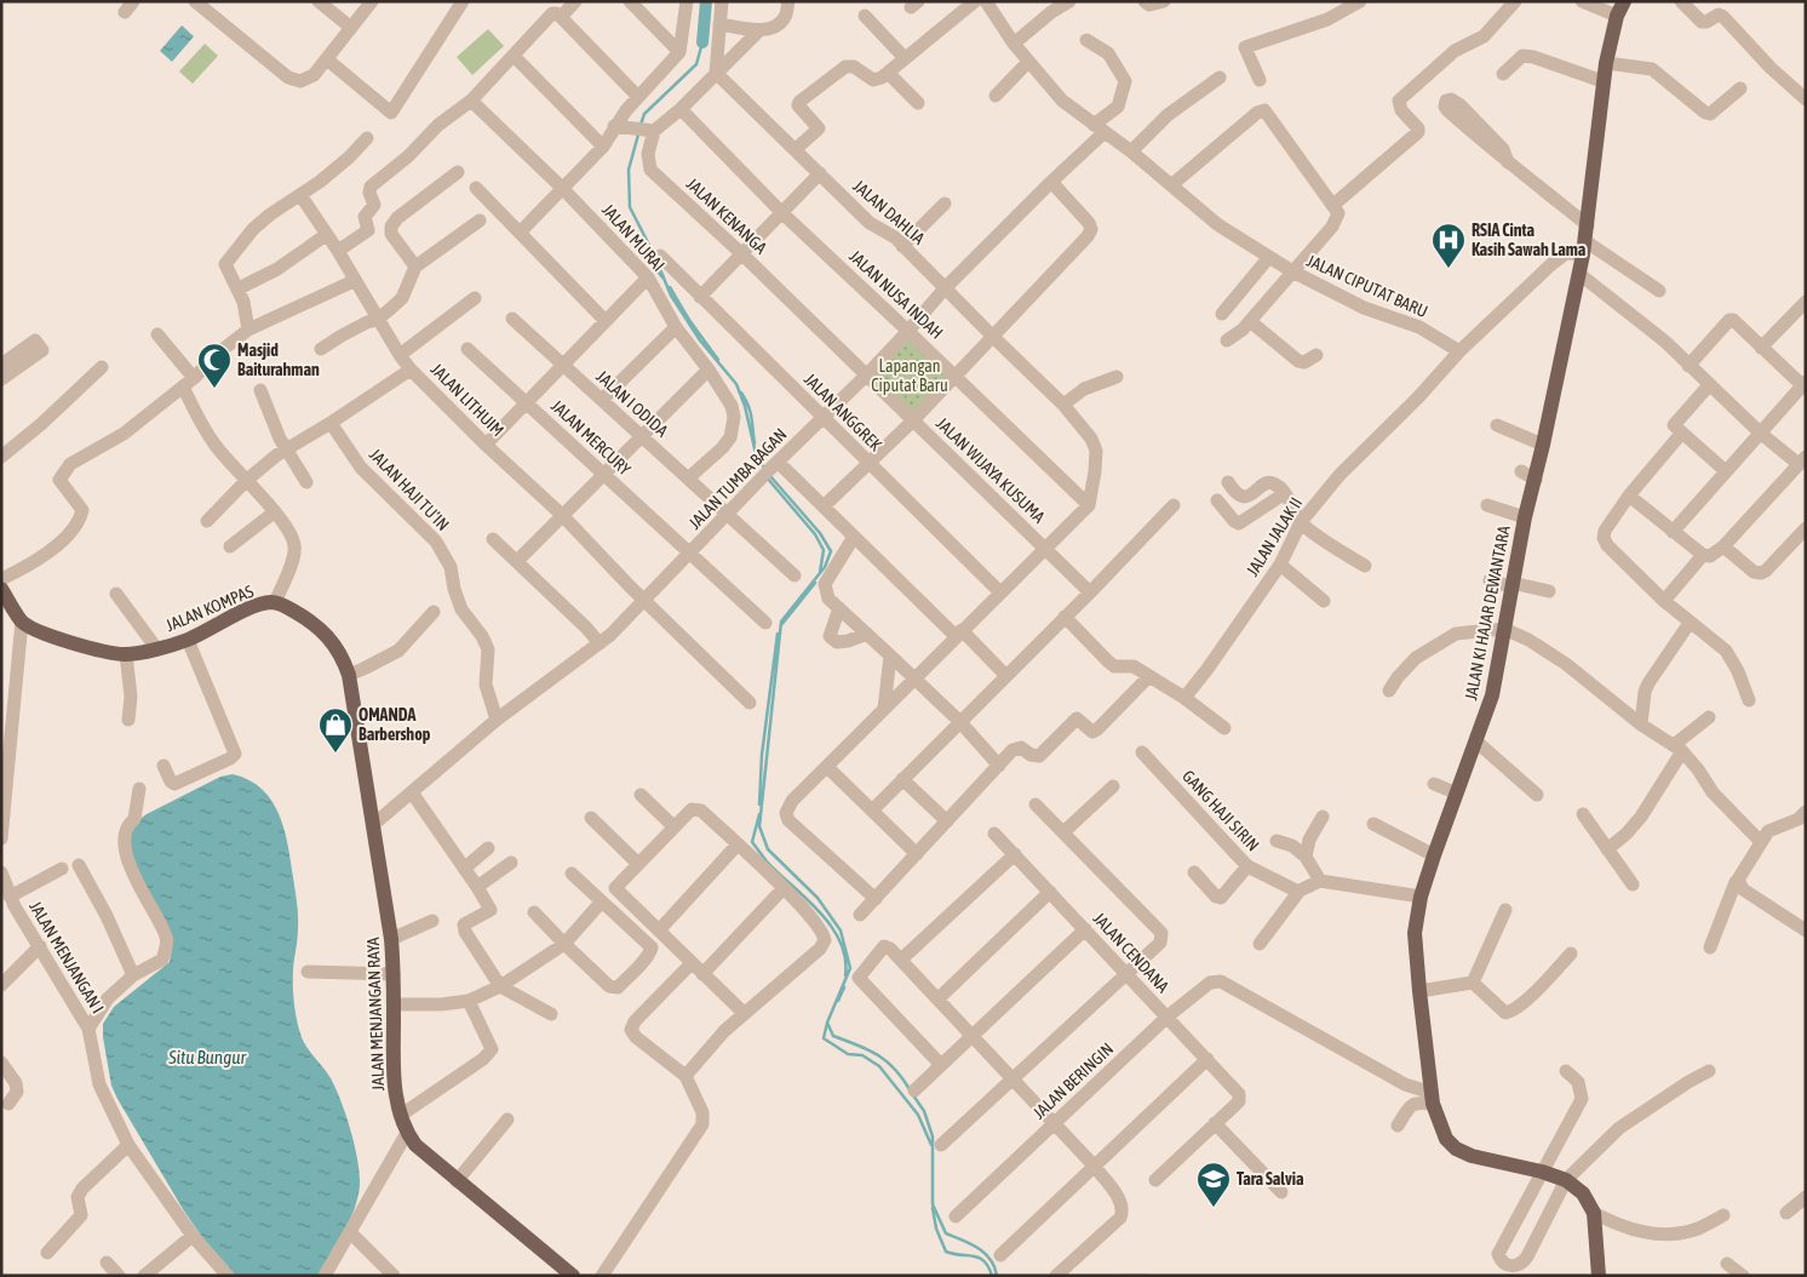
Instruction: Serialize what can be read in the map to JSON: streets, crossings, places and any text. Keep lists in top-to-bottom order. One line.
{"streets":{"main road":["JALAN KOMPAS","JALAN KI HAJAR DEWANTARA","JALAN MENJANGAN RAYA"],"street":["JALAN DAHLIA","JALAN KENANGA","JALAN MURAI","JALAN CIPUTAT BARU","JALAN NUSA INDAH","JALAN LITHUIM","JALAN I ODIDA","JALAN ANGGREK","JALAN MERCURY","JALAN WIJAYA KUSUMA","JALAN TUMBA BAGAN","JALAN HAJI TU’IN","JALAN JALAK II","GANG HAJI SIRIN","JALAN CENDANA","JALAN MENJANGAN I","JALAN BERINGIN"]},"crossings":[["JALAN DAHLIA","JALAN NUSA INDAH"],["JALAN DAHLIA","JALAN TUMBA BAGAN"],["JALAN KENANGA","JALAN WIJAYA KUSUMA"],["JALAN KENANGA","JALAN TUMBA BAGAN"],["JALAN MURAI","JALAN I ODIDA"],["JALAN CIPUTAT BARU","JALAN TUMBA BAGAN"],["JALAN CIPUTAT BARU","JALAN JALAK II"],["JALAN NUSA INDAH","JALAN TUMBA BAGAN"],["JALAN LITHUIM","JALAN TUMBA BAGAN"],["JALAN I ODIDA","JALAN TUMBA BAGAN"],["JALAN ANGGREK","JALAN TUMBA BAGAN"],["JALAN MERCURY","JALAN TUMBA BAGAN"],["JALAN WIJAYA KUSUMA","JALAN TUMBA BAGAN"],["JALAN TUMBA BAGAN","JALAN HAJI TU’IN"],["JALAN TUMBA BAGAN","JALAN MENJANGAN RAYA"],["JALAN KOMPAS","JALAN MENJANGAN RAYA"],["JALAN KI HAJAR DEWANTARA","JALAN BERINGIN"],["JALAN CENDANA","JALAN BERINGIN"]],"water":["Situ Bungur"],"parks":["Lapangan Ciputat Baru"],"places":{"hospital":["RSIA Cinta Kasih Sawah Lama"],"mosque":["Masjid Baiturahman"],"shop":["OMANDA Barbershop"],"school or university":["Tara Salvia"]}}
